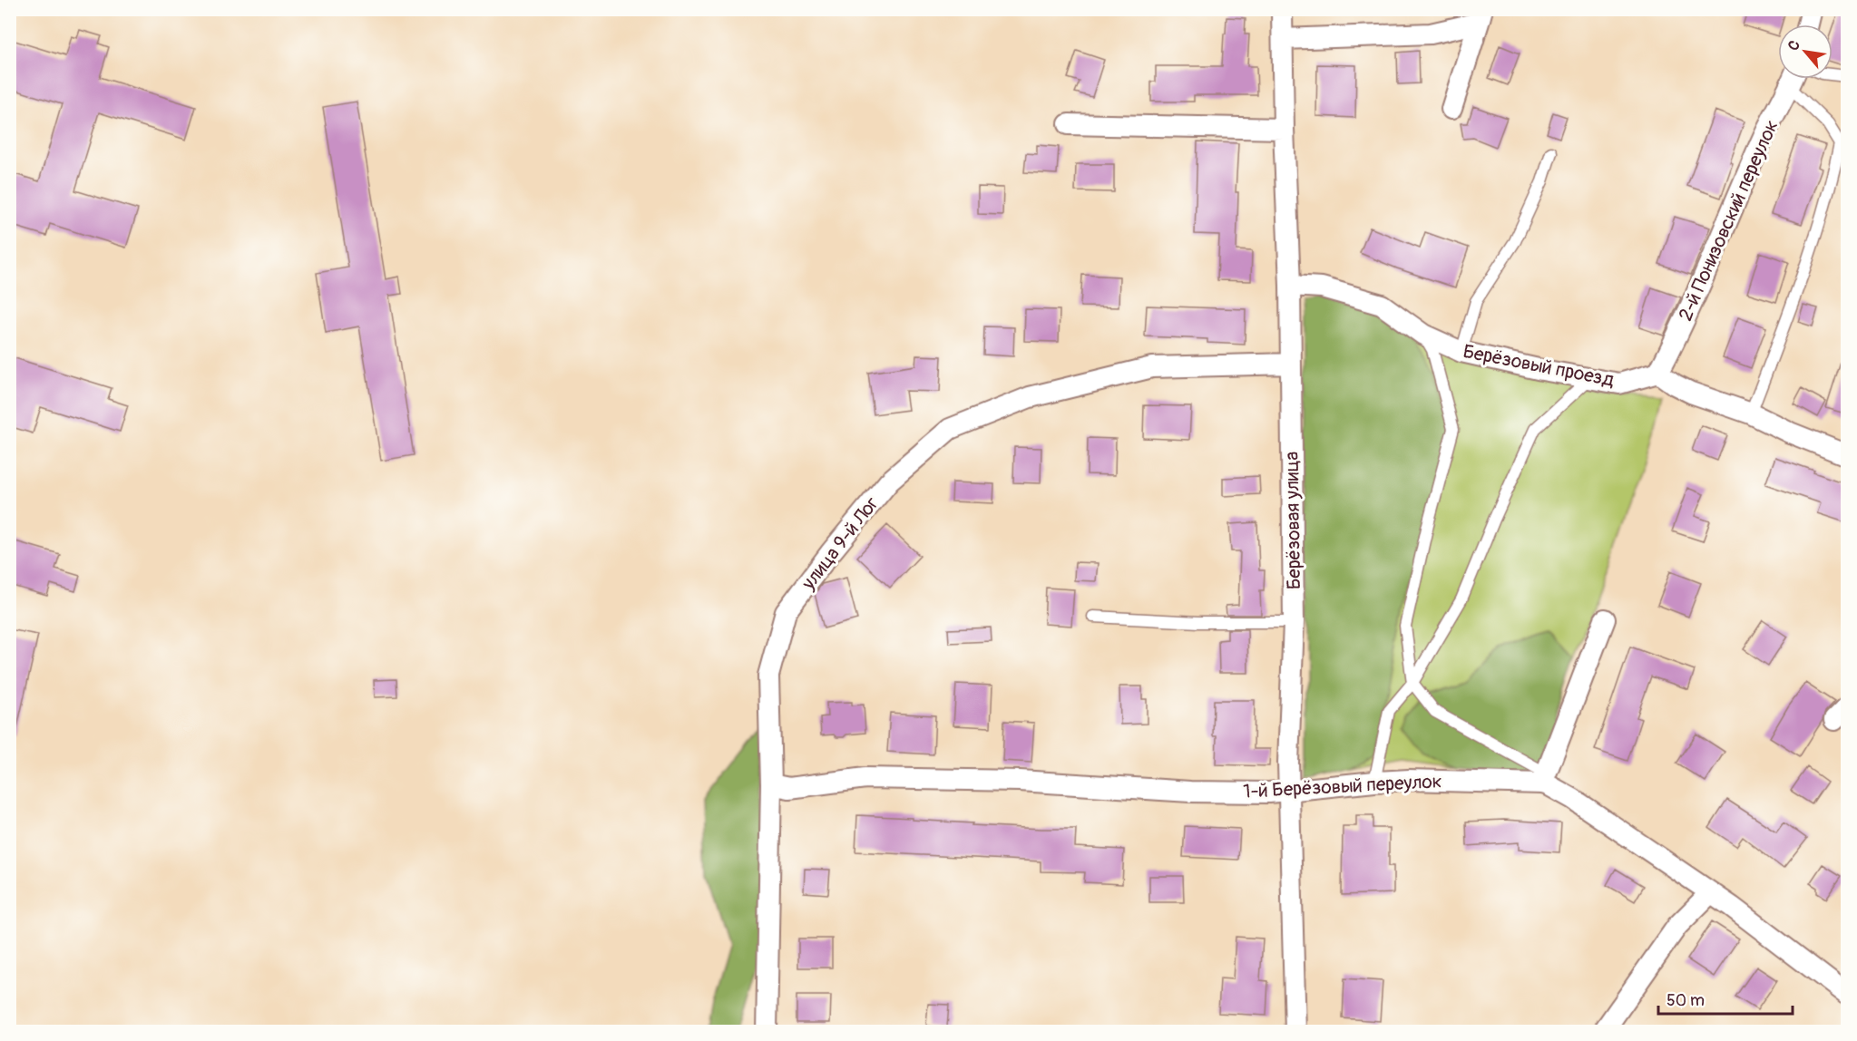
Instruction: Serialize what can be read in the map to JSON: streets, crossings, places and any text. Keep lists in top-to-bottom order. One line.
{"streets":{"street":["2-й Понизовский переулок","Берёзовый проезд","Берёзовая улица","улица 9-й Лог","1-й Берёзовый переулок"]},"crossings":[["2-й Понизовский переулок","Берёзовый проезд"],["Берёзовый проезд","Берёзовая улица"],["Берёзовая улица","улица 9-й Лог"],["Берёзовая улица","1-й Берёзовый переулок"],["улица 9-й Лог","1-й Берёзовый переулок"]],"scale_bar":"50 m","north":"top left"}
